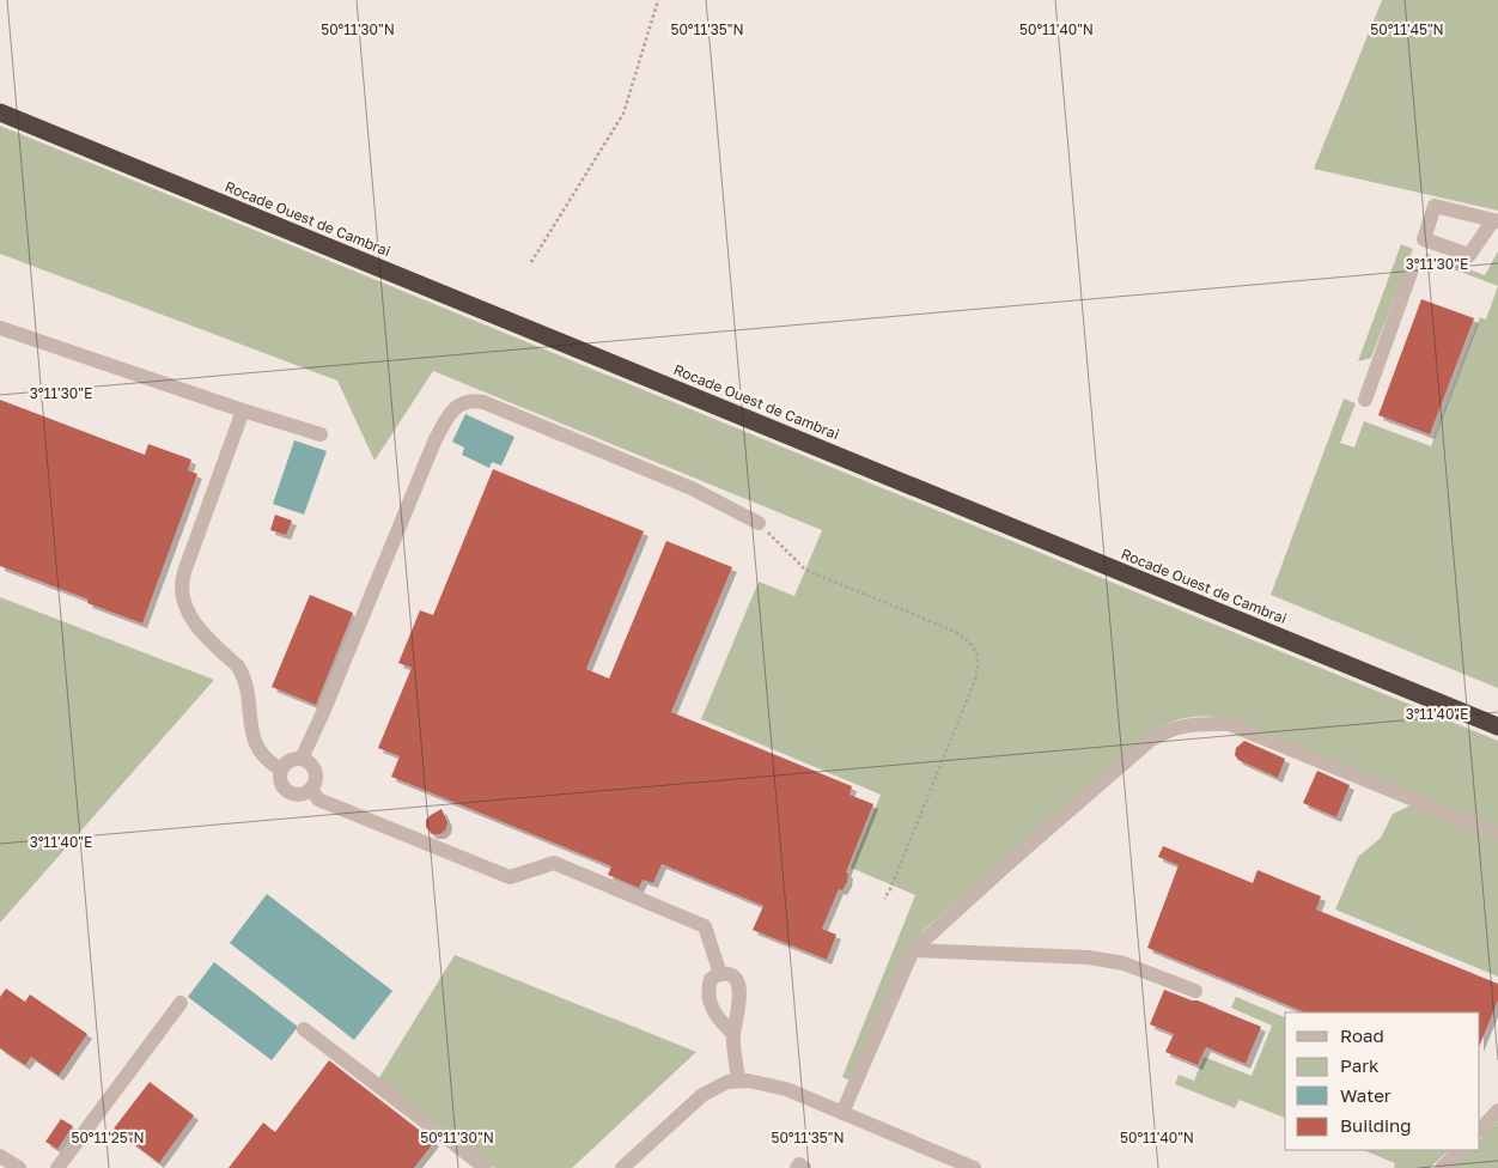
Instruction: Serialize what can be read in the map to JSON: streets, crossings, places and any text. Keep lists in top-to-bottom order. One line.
{"streets":{"highway":["Rocade Ouest de Cambrai"]},"legend":["Road","Park","Water","Building"],"coordinates":["50°11'30\"N","50°11'45\"N","50°11'35\"N","50°11'40\"N","3°11'30\"E","3°11'40\"E","50°11'25\"N"]}
